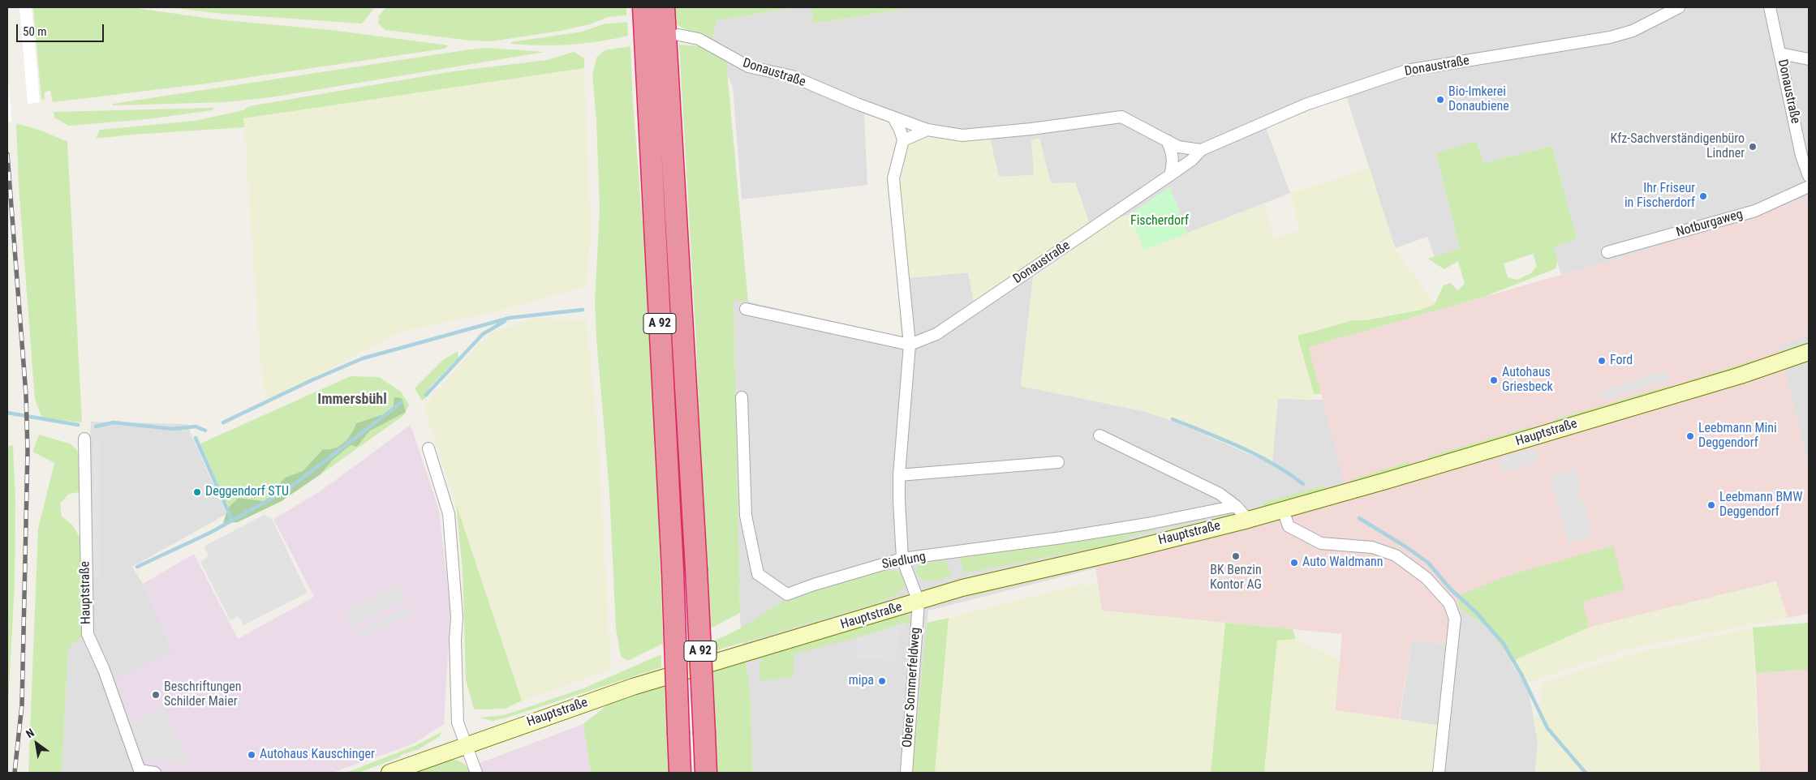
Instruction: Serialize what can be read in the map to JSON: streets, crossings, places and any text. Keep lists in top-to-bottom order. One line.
{"streets":{"highway":["A 92"],"main road":["Hauptstraße"],"street":["Donaustraße","Notburgaweg","Siedlung","Oberer Sommerfeldweg"]},"crossings":[["Donaustraße","Siedlung"],["Hauptstraße","Oberer Sommerfeldweg"]],"districts":["Immersbühl"],"parks":["Fischerdorf"],"places":["Bio-Imkerei Donaubiene","Kfz-Sachverständigenbüro Lindner","Ihr Friseur in Fischerdorf","Ford","Autohaus Griesbeck","Leebmann Mini Deggendorf","Deggendorf STU","Leebmann BMW Deggendorf","BK Benzin Kontor AG","Auto Waldmann","mipa","Beschriftungen Schilder Maier","Autohaus Kauschinger"],"scale_bar":"50 m","north":"top left"}
